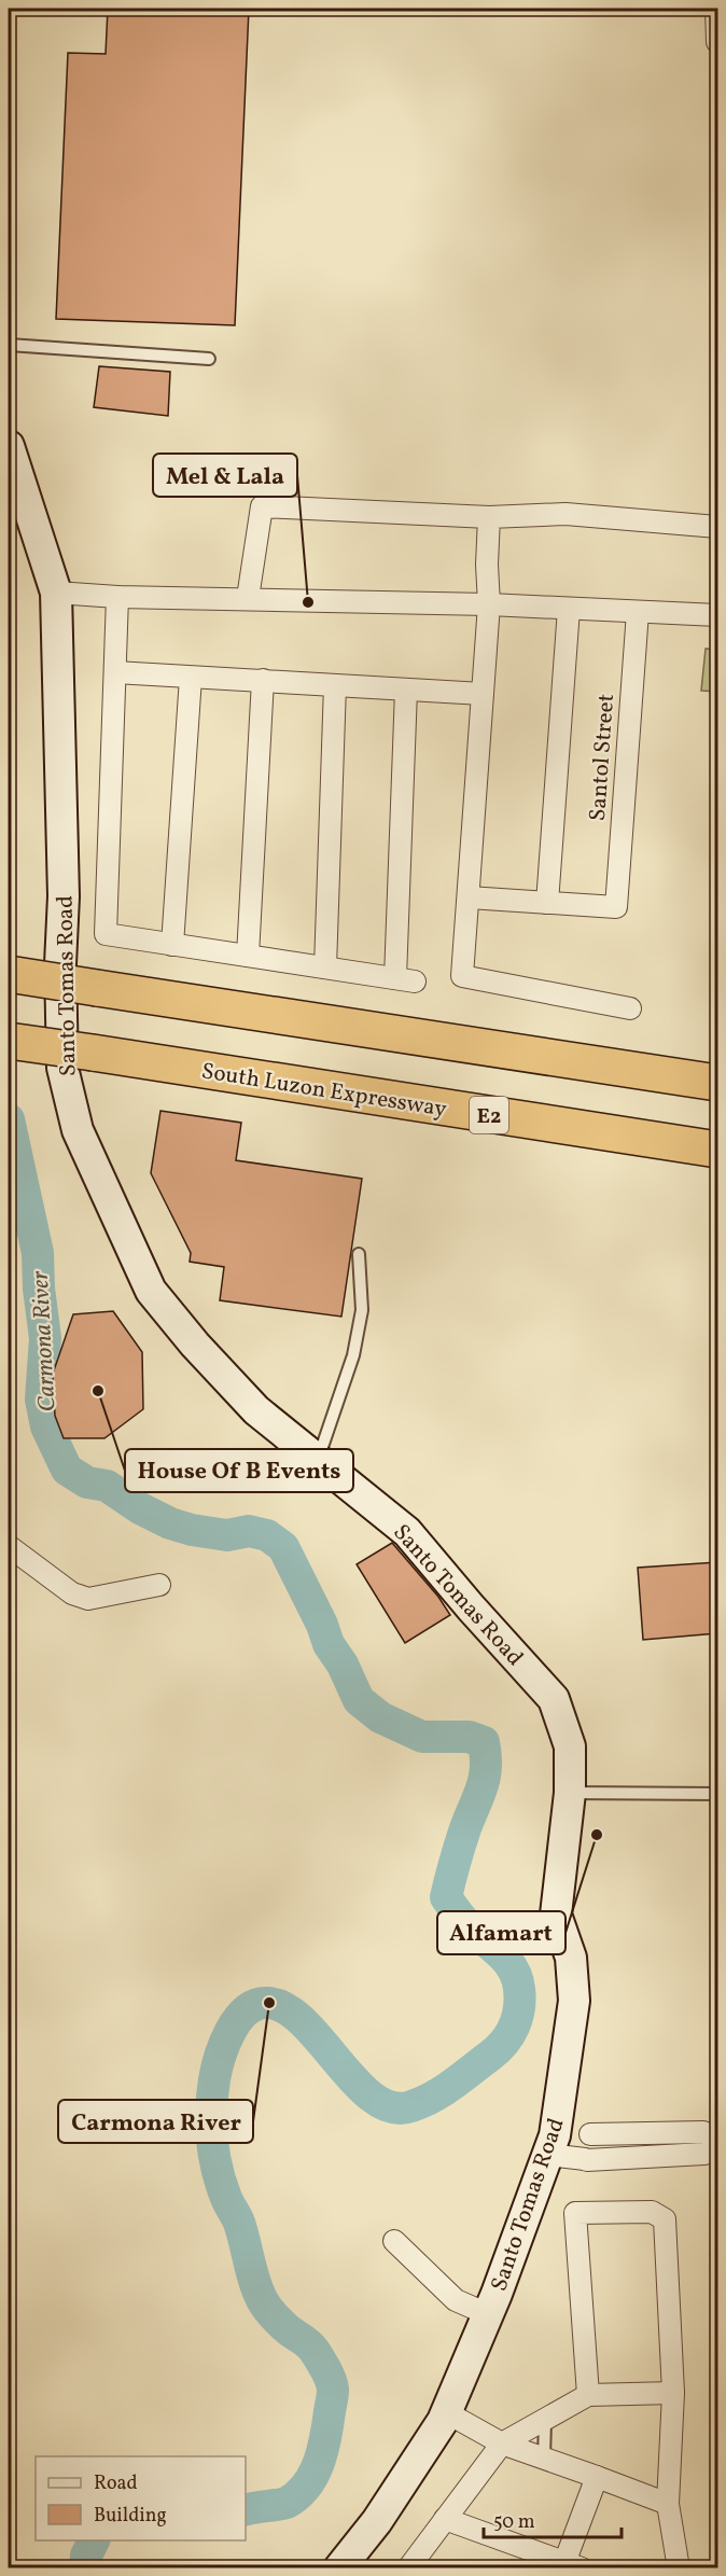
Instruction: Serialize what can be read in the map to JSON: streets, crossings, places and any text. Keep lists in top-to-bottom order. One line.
{"streets":{"highway":["South Luzon Expressway","E2"],"street":["Santol Street","Santo Tomas Road"]},"water":["Carmona River"],"places":["Mel & Lala","House Of B Events","Alfamart","Carmona River"],"legend":["Road","Building"],"scale_bar":"50 m"}
